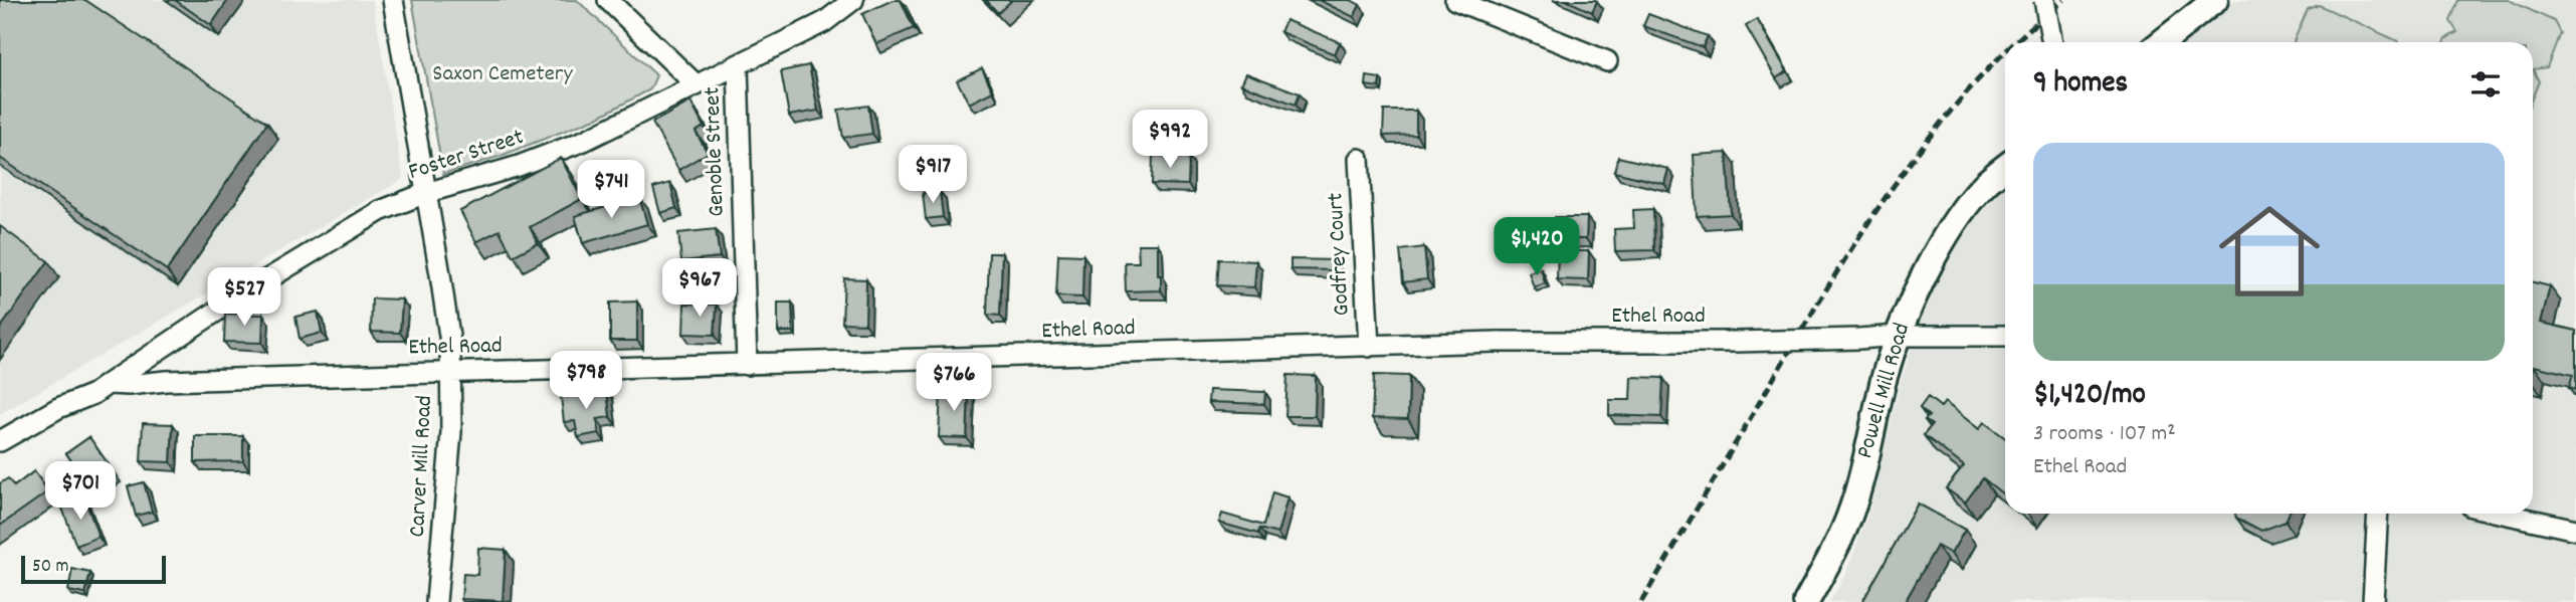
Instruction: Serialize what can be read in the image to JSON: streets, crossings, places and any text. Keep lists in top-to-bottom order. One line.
{"streets":{"street":["Genoble Street","Foster Street","Godfrey Court","Ethel Road","Powell Mill Road","Carver Mill Road"]},"crossings":[["Genoble Street","Foster Street"],["Genoble Street","Ethel Road"],["Foster Street","Ethel Road"],["Foster Street","Carver Mill Road"],["Godfrey Court","Ethel Road"],["Ethel Road","Powell Mill Road"],["Ethel Road","Carver Mill Road"]],"parks":["Saxon Cemetery"],"scale_bar":"50 m","page":{"heading":"9 homes","price":["$992","$917","$741","$1,420","$967","$527","$798","$766","$701"],"list":[{"name":"$1,420/mo","note":"3 rooms · 107 m² · Ethel Road"}],"scale":"50 m"}}
